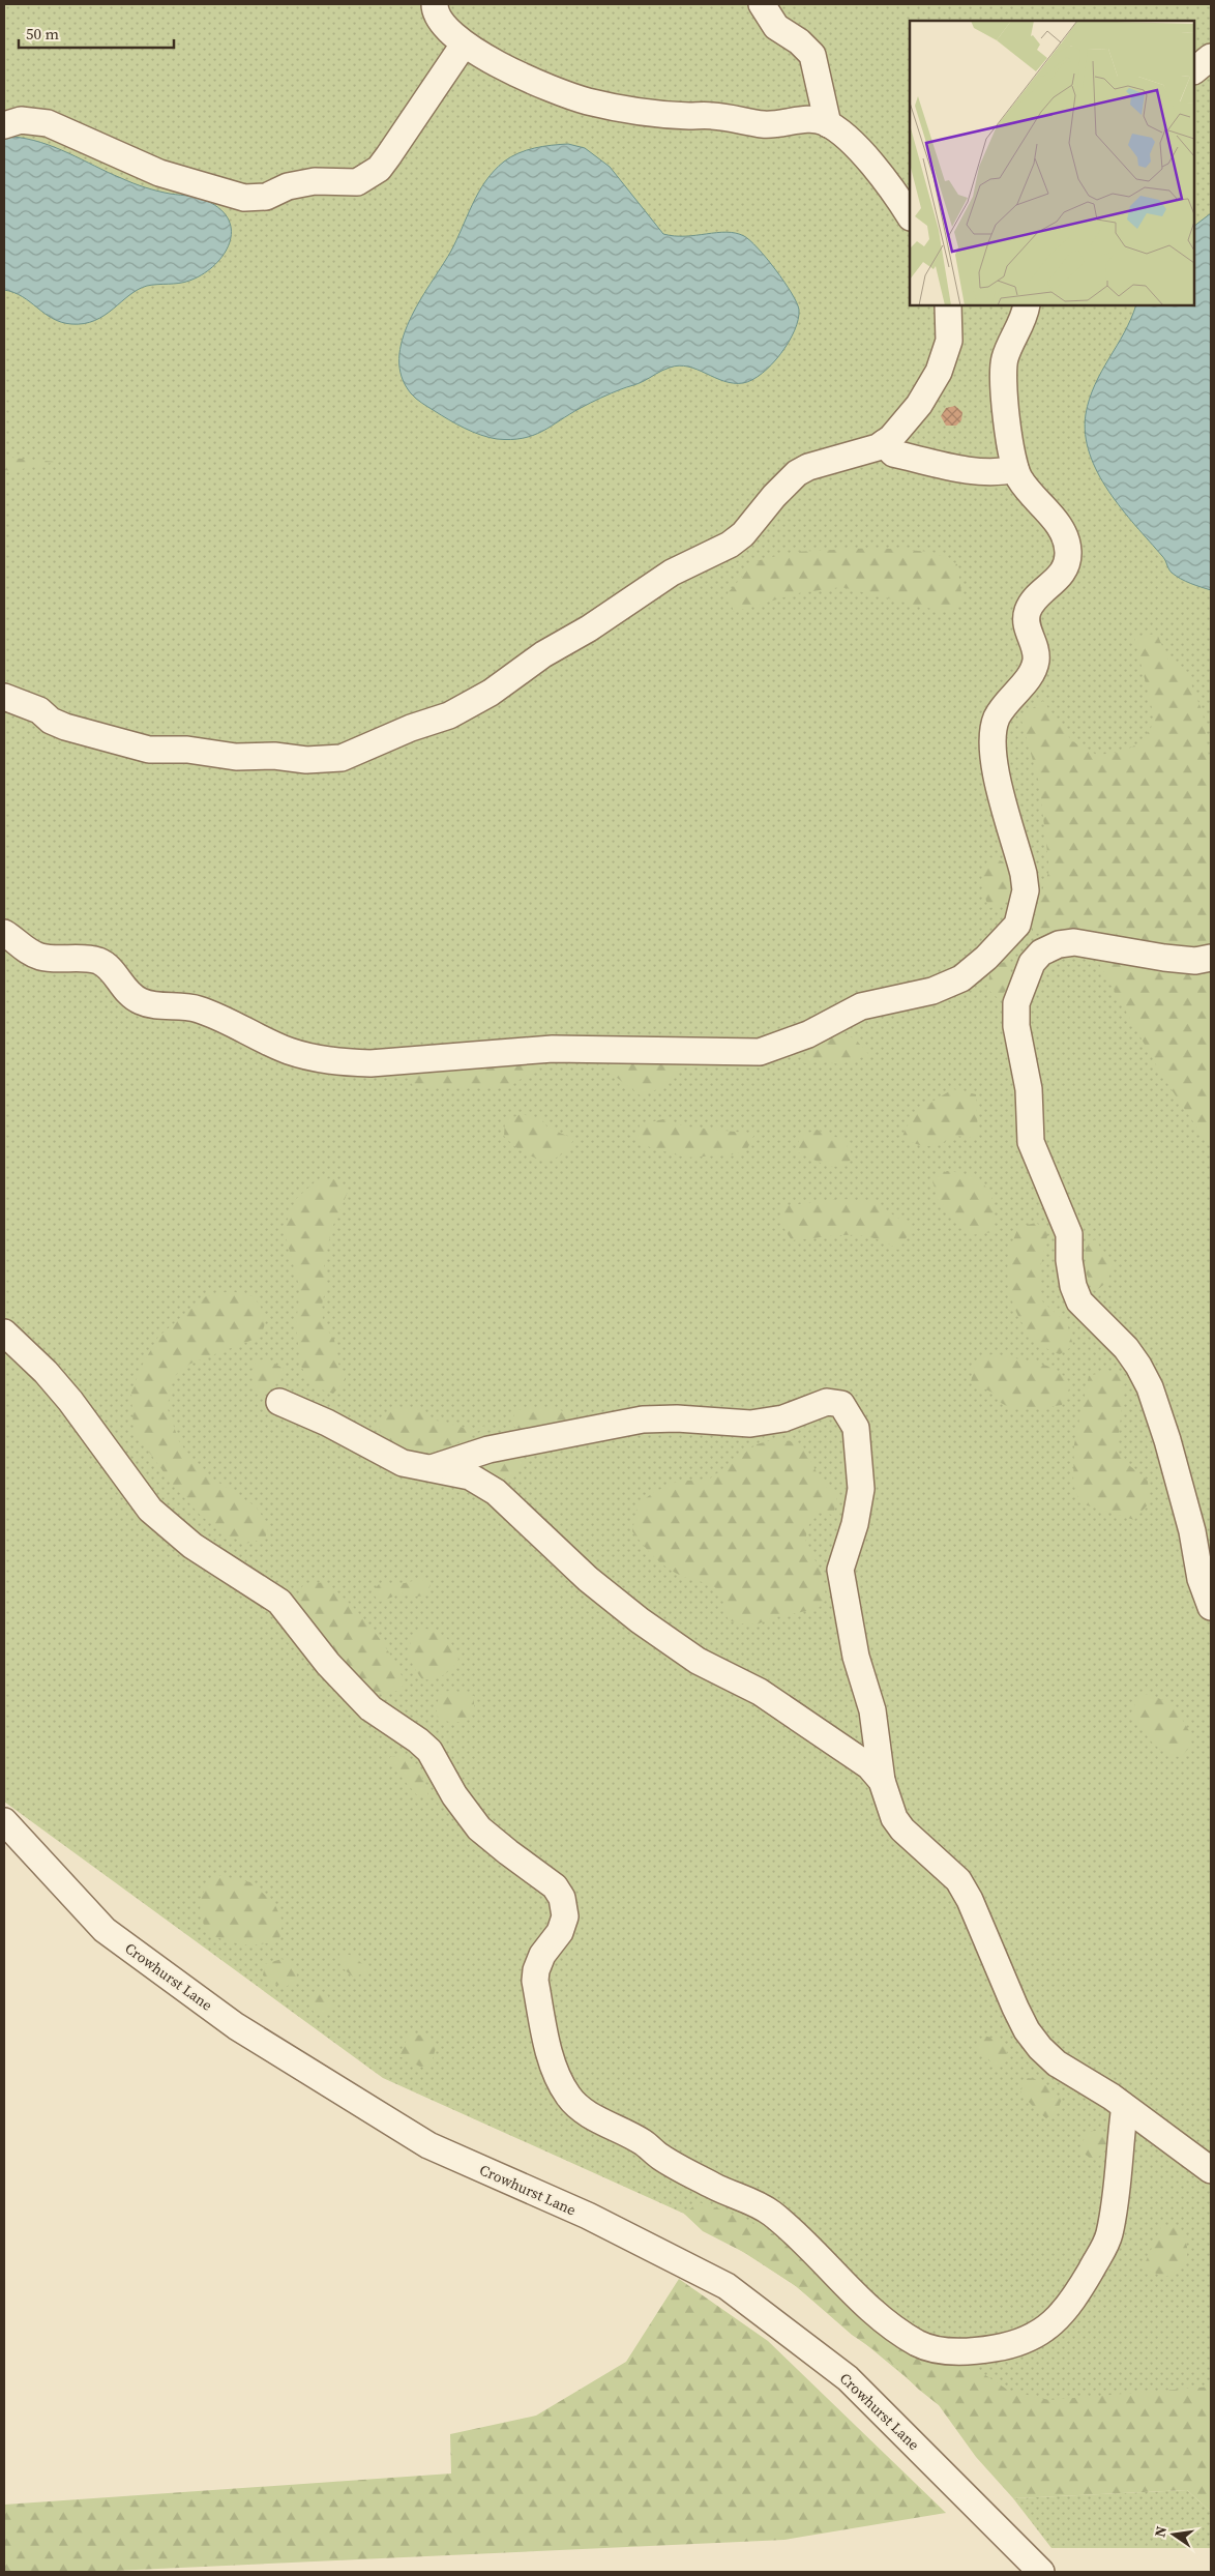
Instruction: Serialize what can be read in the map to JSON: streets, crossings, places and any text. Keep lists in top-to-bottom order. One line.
{"streets":{"street":["Crowhurst Lane"]},"scale_bar":"50 m","north":"left"}
